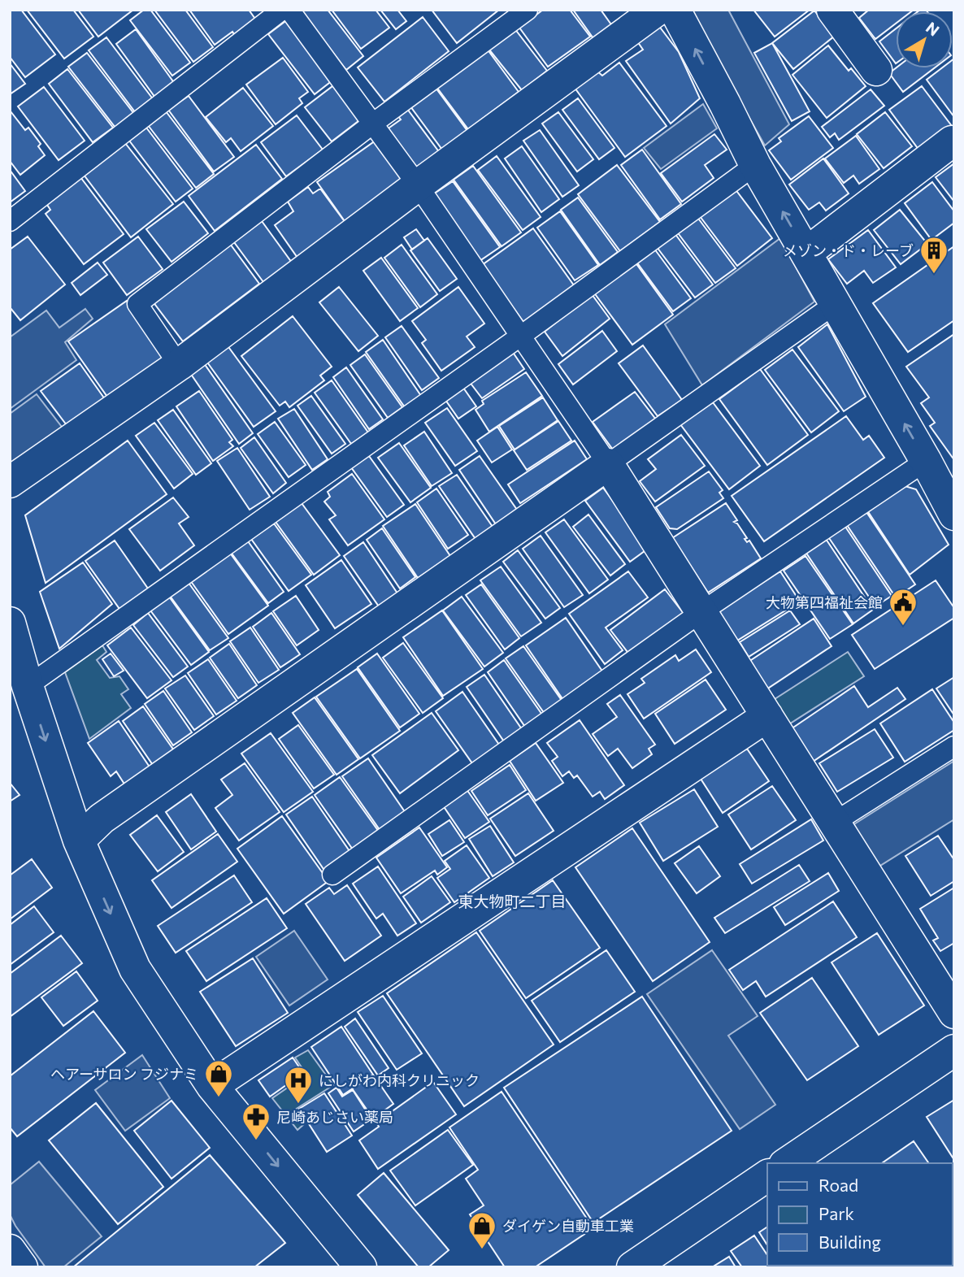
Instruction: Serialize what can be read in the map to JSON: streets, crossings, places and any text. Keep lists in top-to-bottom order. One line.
{"districts":["東大物町二丁目"],"places":{"building":["メゾン・ド・レーブ"],"public building":["大物第四福祉会館"],"shop":["ヘアーサロン フジナミ","ダイゲン自動車工業"],"hospital":["にしがわ内科クリニック"],"pharmacy":["尼崎あじさい薬局"]},"legend":["Road","Park","Building"],"north":"top right"}
